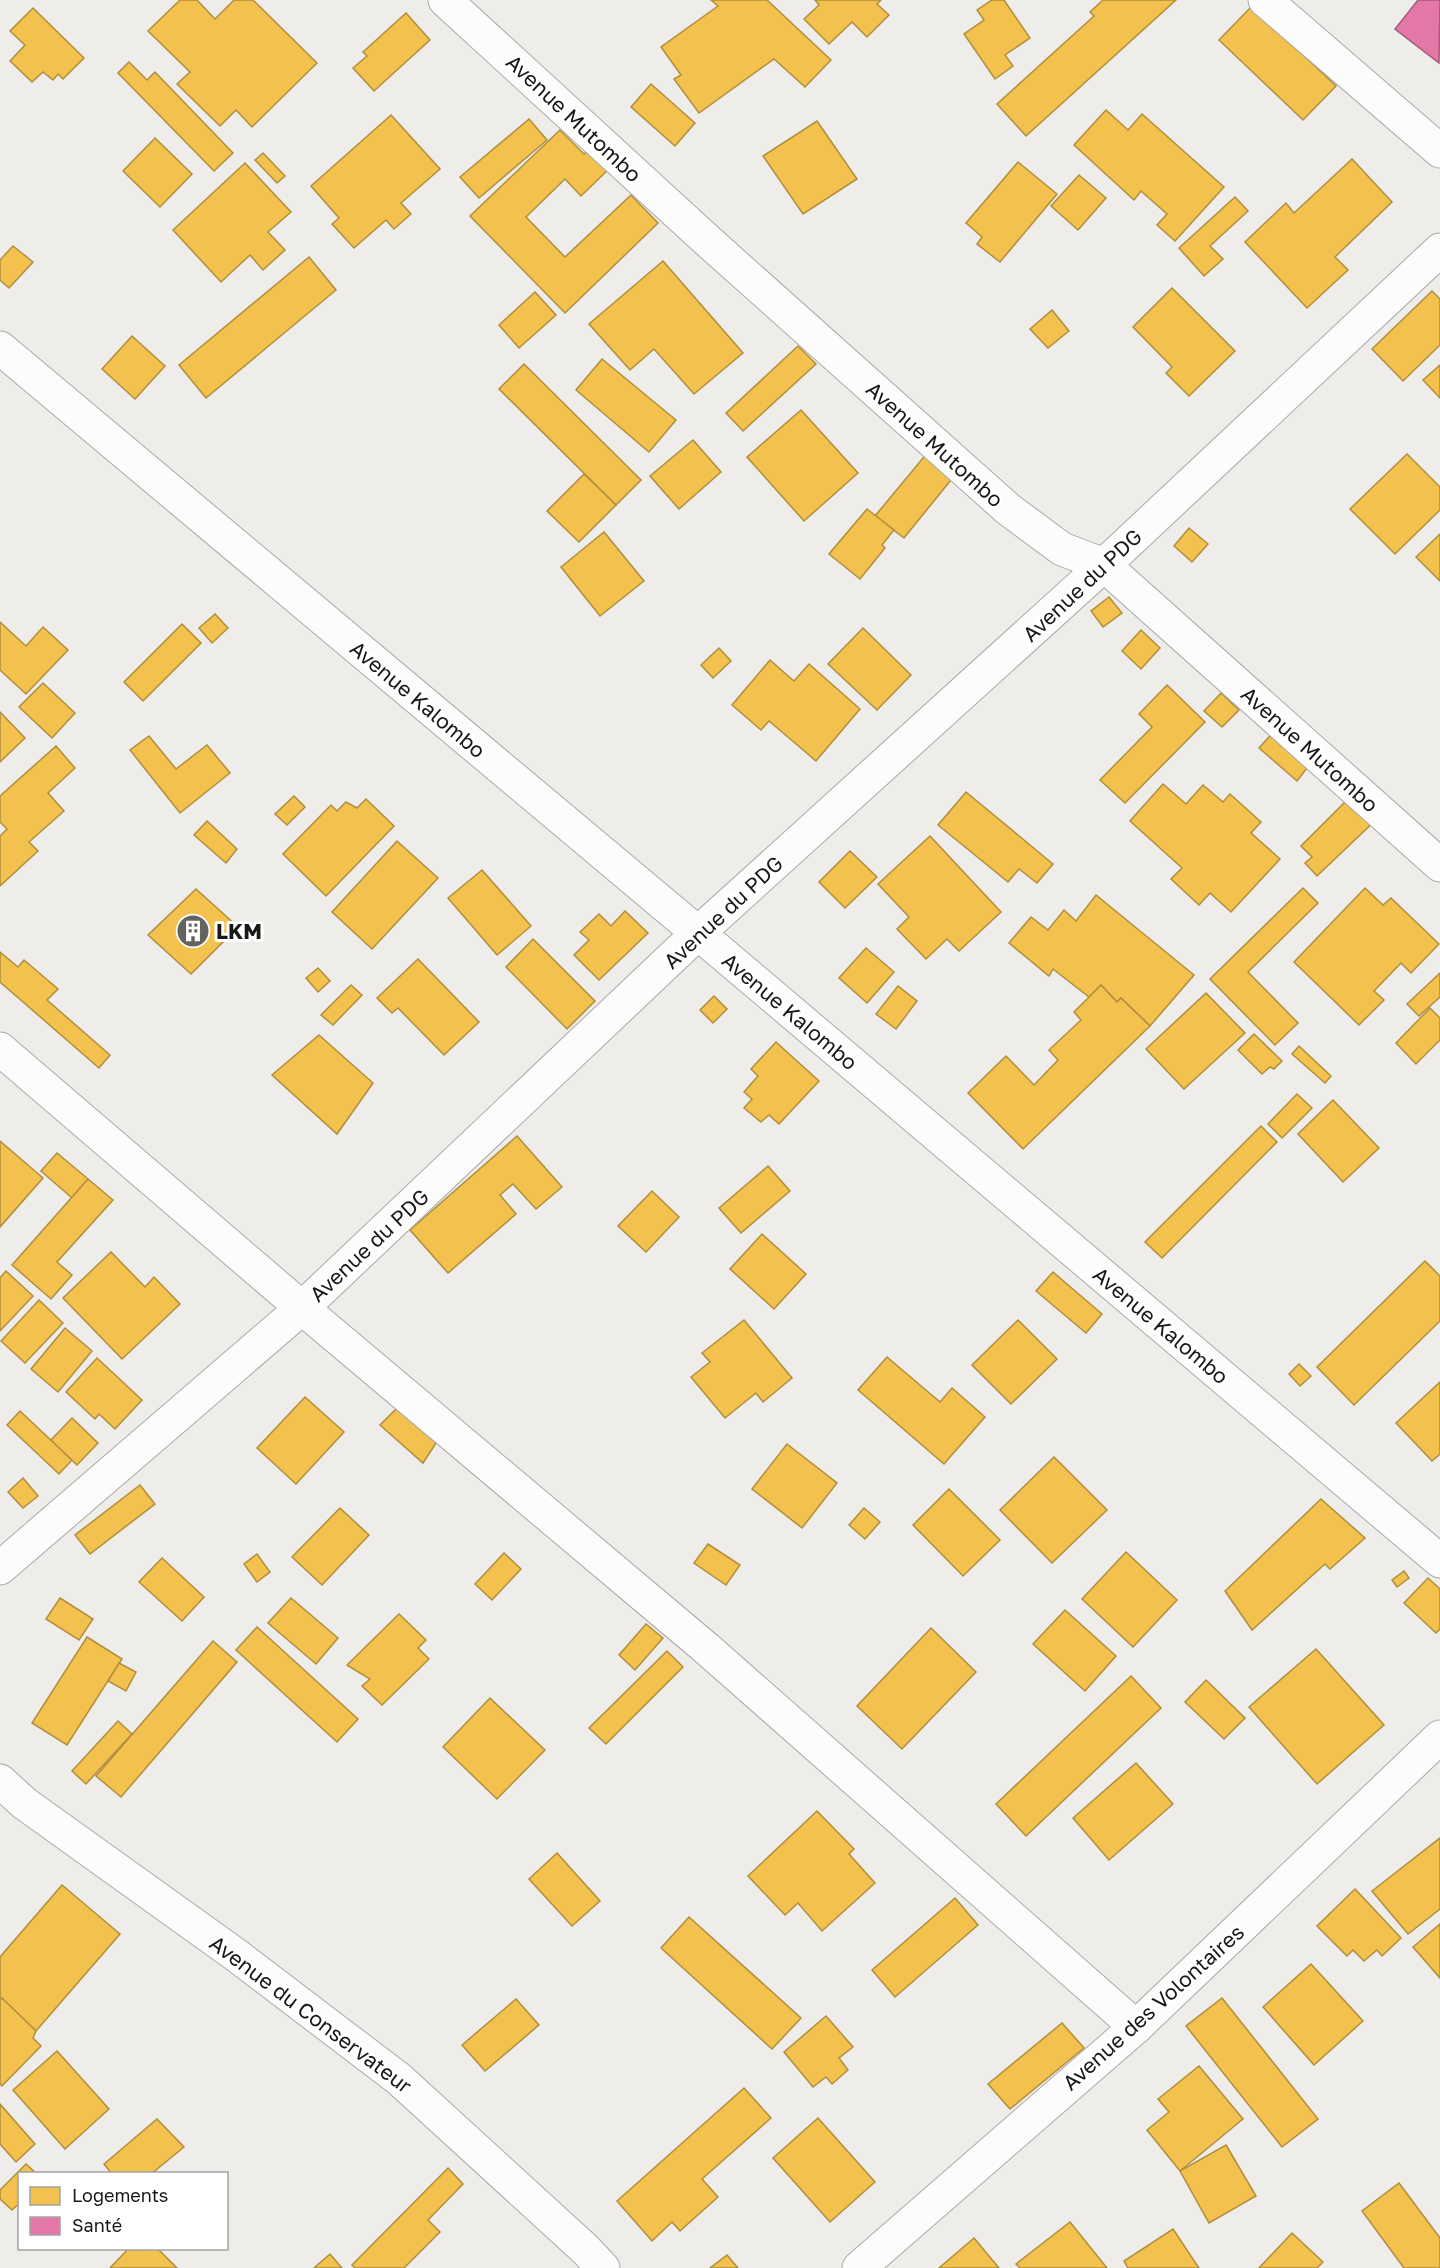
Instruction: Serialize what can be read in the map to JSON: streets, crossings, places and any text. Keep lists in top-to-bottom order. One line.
{"streets":{"street":["Avenue Mutombo","Avenue du PDG","Avenue Kalombo","Avenue des Volontaires","Avenue du Conservateur"]},"crossings":[["Avenue Mutombo","Avenue du PDG"],["Avenue du PDG","Avenue Kalombo"]],"places":{"building":["LKM"]},"legend":["Logements","Santé"]}
